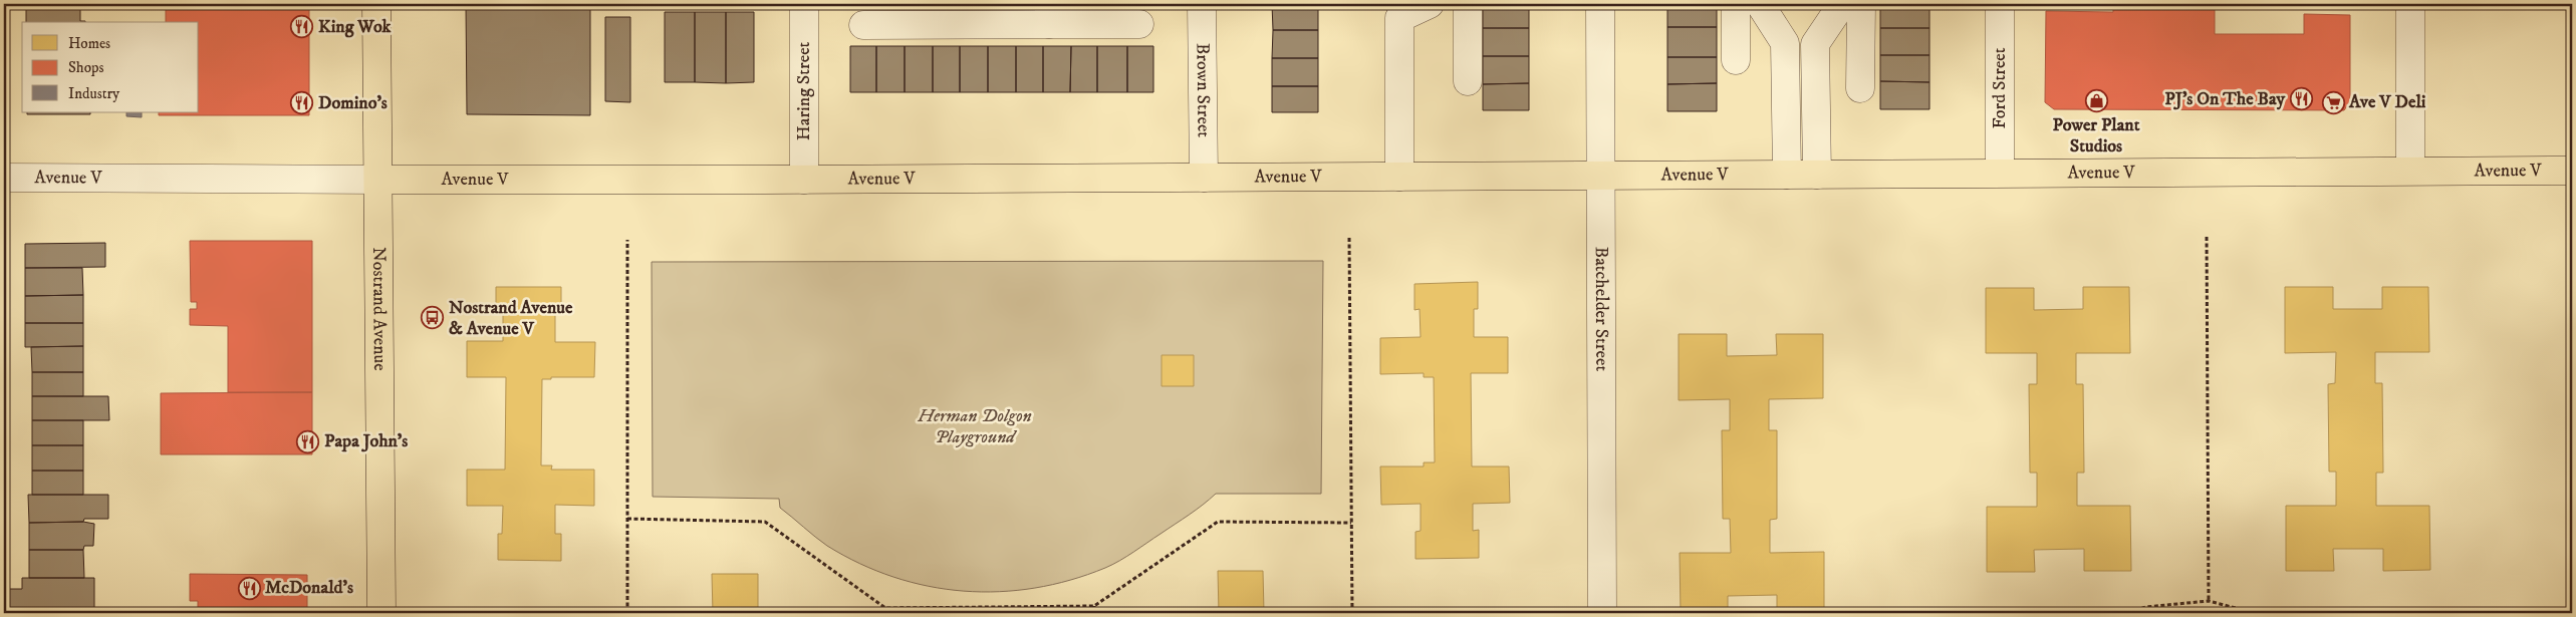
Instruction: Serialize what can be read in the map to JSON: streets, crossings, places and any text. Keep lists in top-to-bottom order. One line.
{"streets":{"main road":["Avenue V","Nostrand Avenue"],"street":["Ford Street","Brown Street","Haring Street","Batchelder Street"]},"crossings":[["Ford Street","Avenue V"],["Brown Street","Avenue V"],["Haring Street","Avenue V"],["Avenue V","Batchelder Street"],["Avenue V","Nostrand Avenue"]],"parks":["Herman Dolgon Playground"],"places":{"restaurant":["King Wok","PJ's On The Bay","Domino's","Papa John's","McDonald's"],"shop":["Power Plant Studios"],"supermarket":["Ave V Deli"],"bus stop":["Nostrand Avenue & Avenue V"]},"legend":["Homes","Shops","Industry"]}
